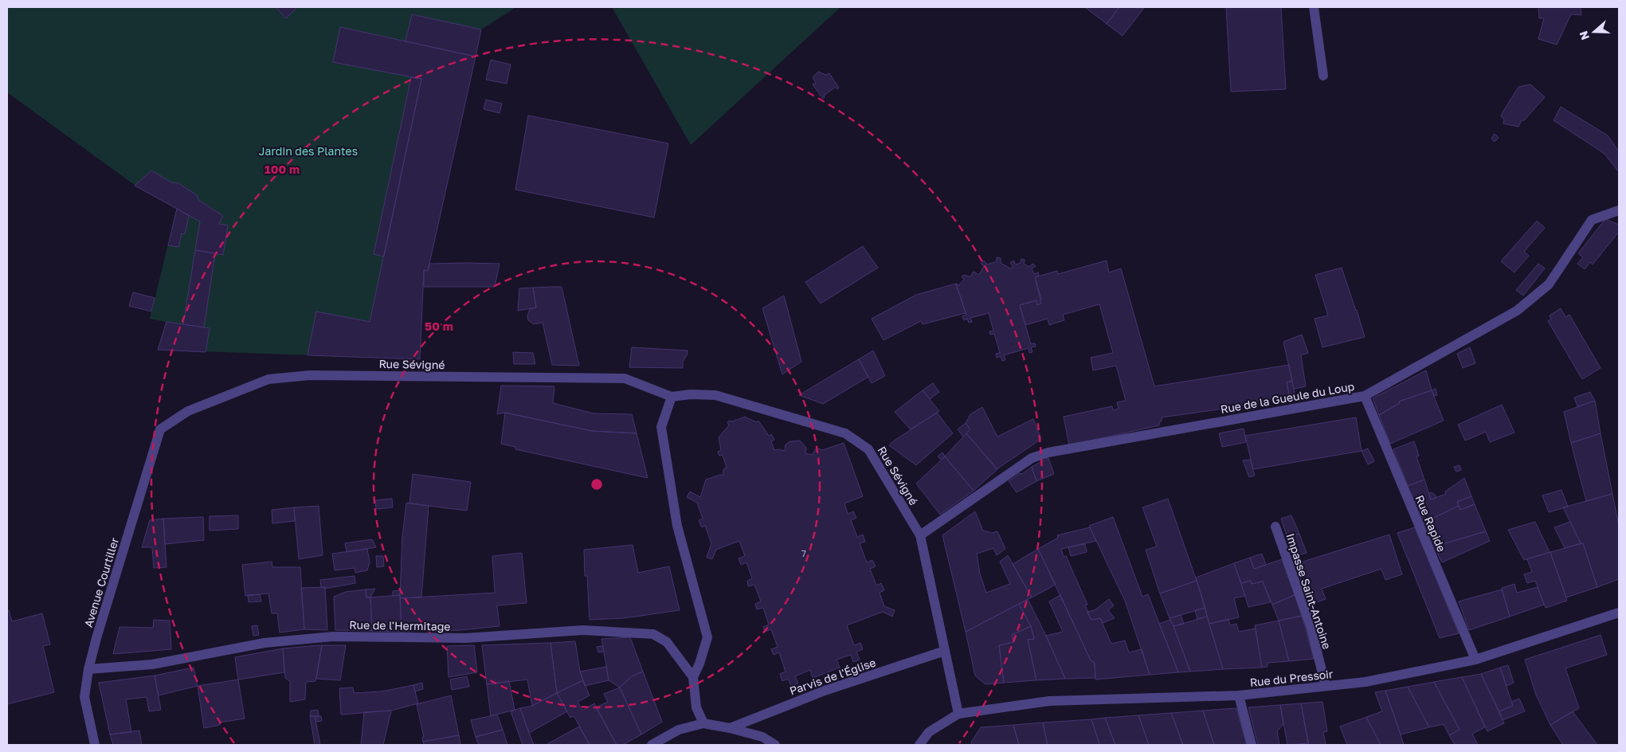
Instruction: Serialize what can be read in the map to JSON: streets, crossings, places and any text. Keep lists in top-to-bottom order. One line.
{"streets":{"street":["Rue Sévigné","Rue de la Gueule du Loup","Rue Rapide","Avenue Courtiller","Impasse Saint-Antoine","Rue de l'Hermitage","Parvis de l'Église","Rue du Pressoir"]},"crossings":[["Rue Sévigné","Rue de la Gueule du Loup"],["Rue Sévigné","Avenue Courtiller"],["Rue Sévigné","Parvis de l'Église"],["Rue Sévigné","Rue du Pressoir"],["Rue de la Gueule du Loup","Rue Rapide"],["Rue Rapide","Rue du Pressoir"],["Avenue Courtiller","Rue de l'Hermitage"],["Impasse Saint-Antoine","Rue du Pressoir"]],"parks":["Jardin des Plantes"],"house_numbers":["7"],"north":"left","rings":["100 m","50 m"]}
